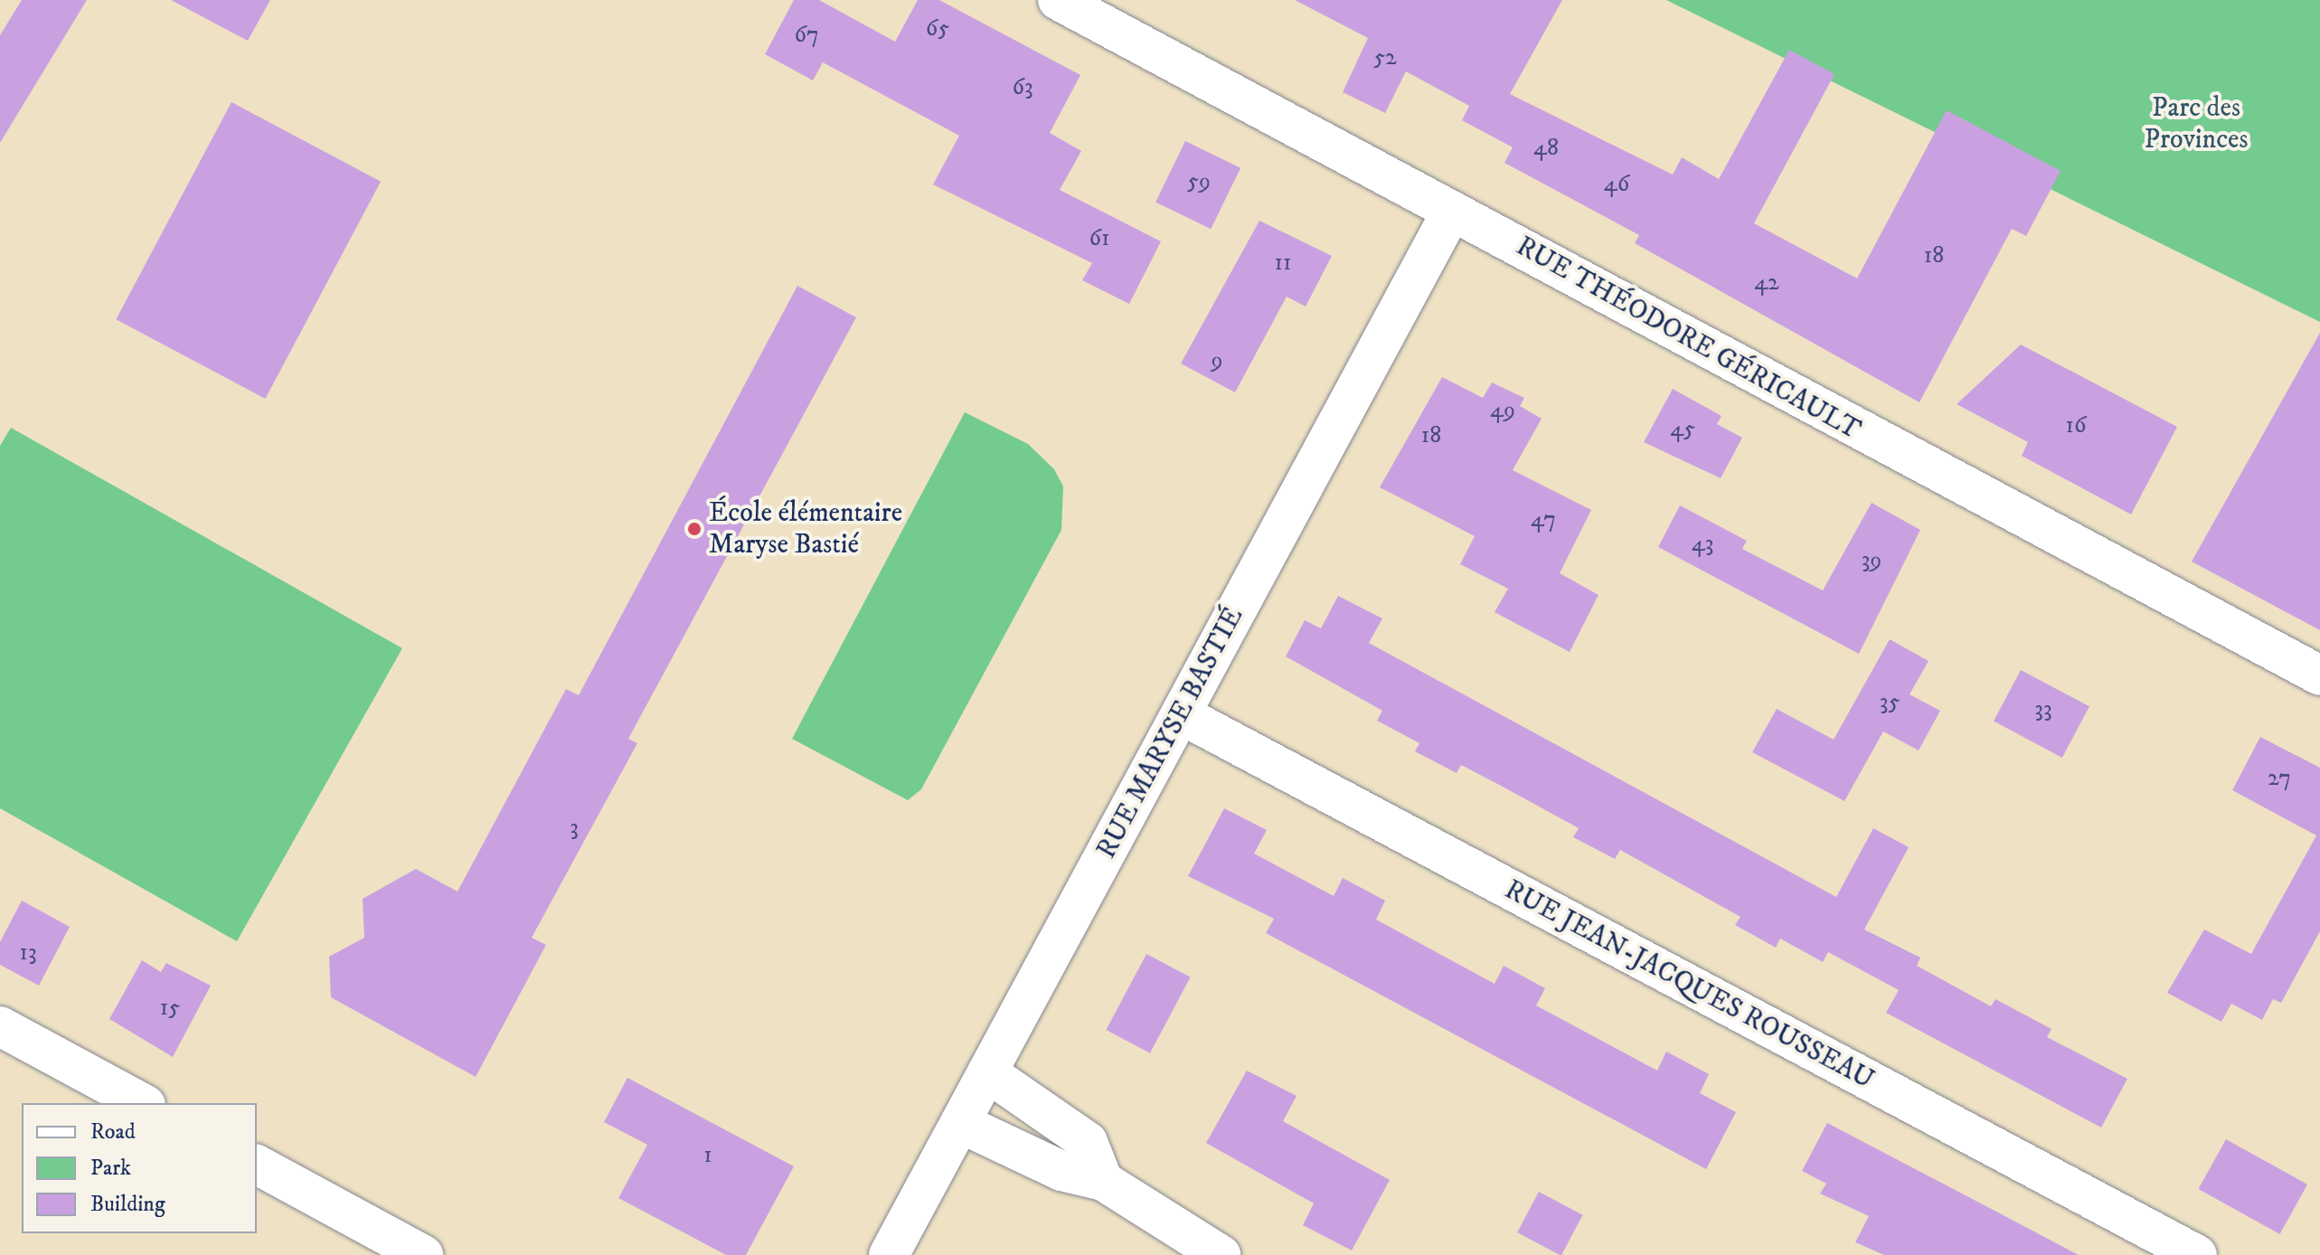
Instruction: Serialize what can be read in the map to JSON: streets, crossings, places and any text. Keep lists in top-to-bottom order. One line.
{"streets":{"street":["RUE THÉODORE GÉRICAULT","RUE MARYSE BASTIÉ","RUE JEAN-JACQUES ROUSSEAU"]},"crossings":[["RUE THÉODORE GÉRICAULT","RUE MARYSE BASTIÉ"],["RUE MARYSE BASTIÉ","RUE JEAN-JACQUES ROUSSEAU"]],"parks":["Parc des Provinces"],"places":["École élémentaire Maryse Bastié"],"house_numbers":["65","67","52","63","48","59","46","61","18","11","42","9","49","16","45","18","47","43","39","35","33","27","3","13","15","1"],"legend":["Road","Park","Building"]}
